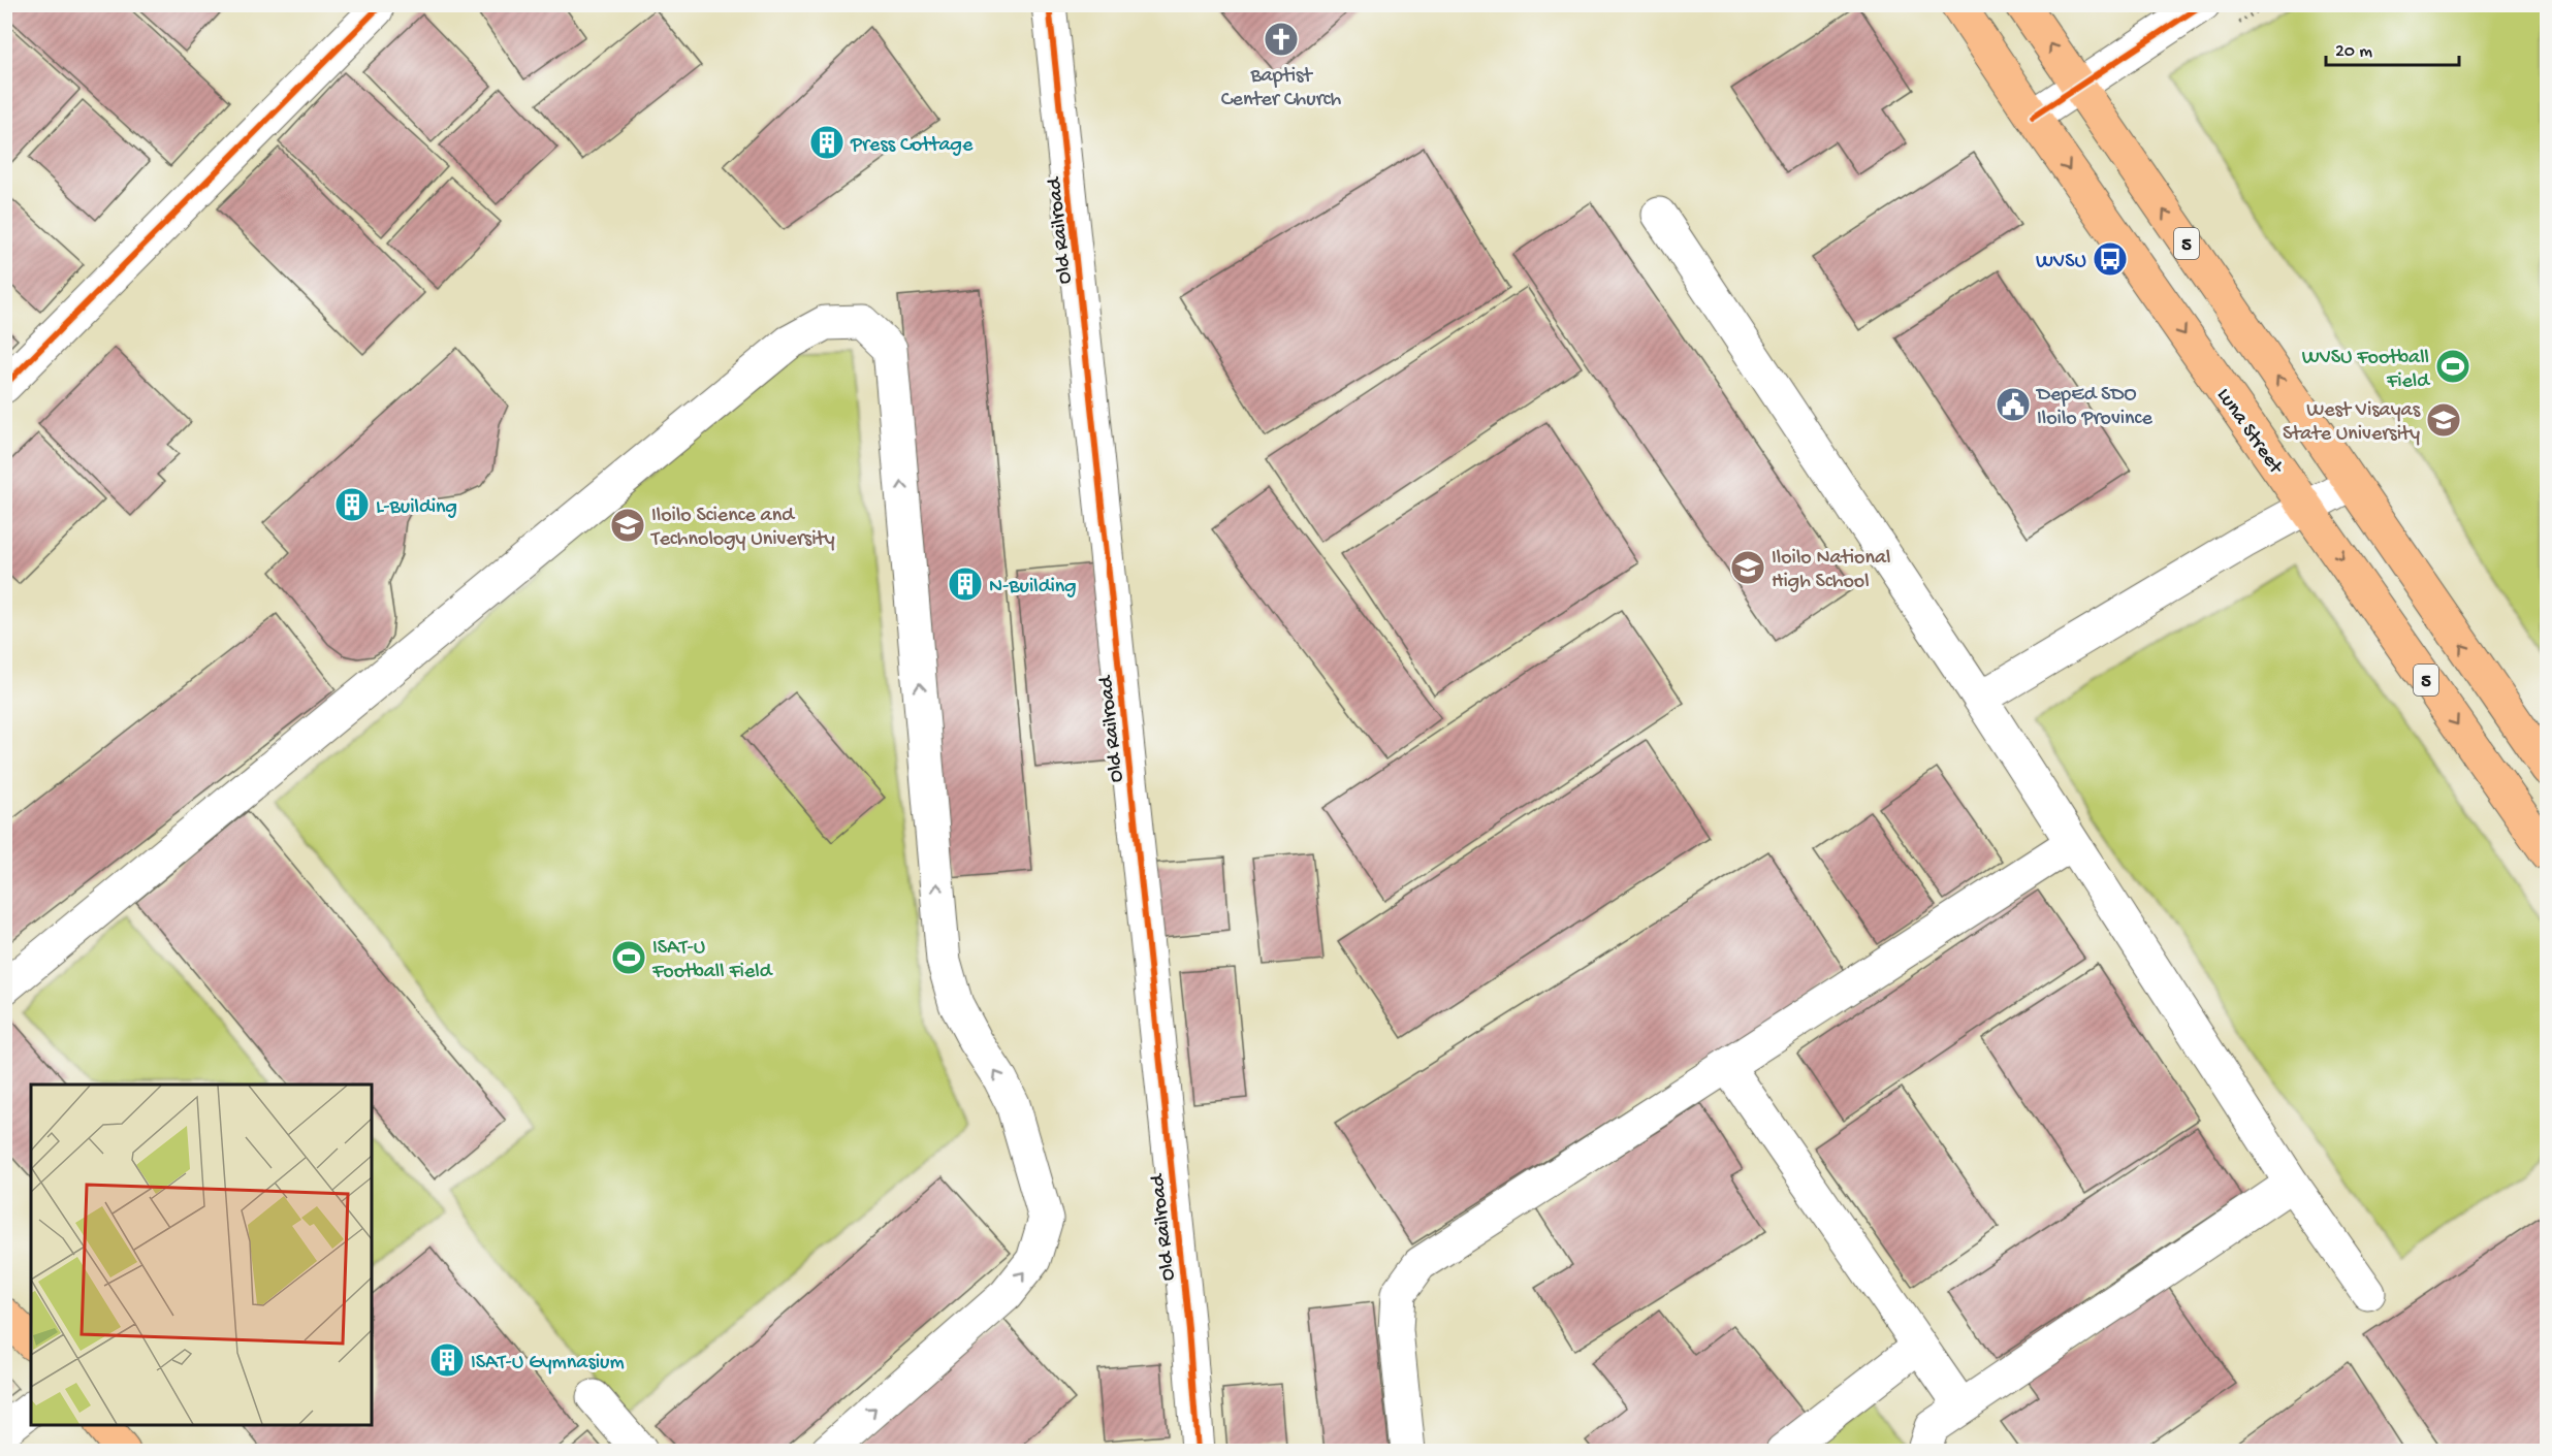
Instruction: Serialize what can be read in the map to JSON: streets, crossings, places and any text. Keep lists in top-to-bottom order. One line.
{"streets":{"main road":["5","Luna Street"],"street":["Old Railroad"]},"places":{"church":["Baptist Center Church"],"building":["Press Cottage","L-Building","N-Building","ISAT-U Gymnasium"],"bus stop":["WVSU"],"sports":["WVSU Football Field","ISAT-U Football Field"],"public building":["DepEd SDO Iloilo Province"],"school or university":["West Visayas State University","Iloilo Science and Technology University","Iloilo National High School"]},"scale_bar":"20 m"}
